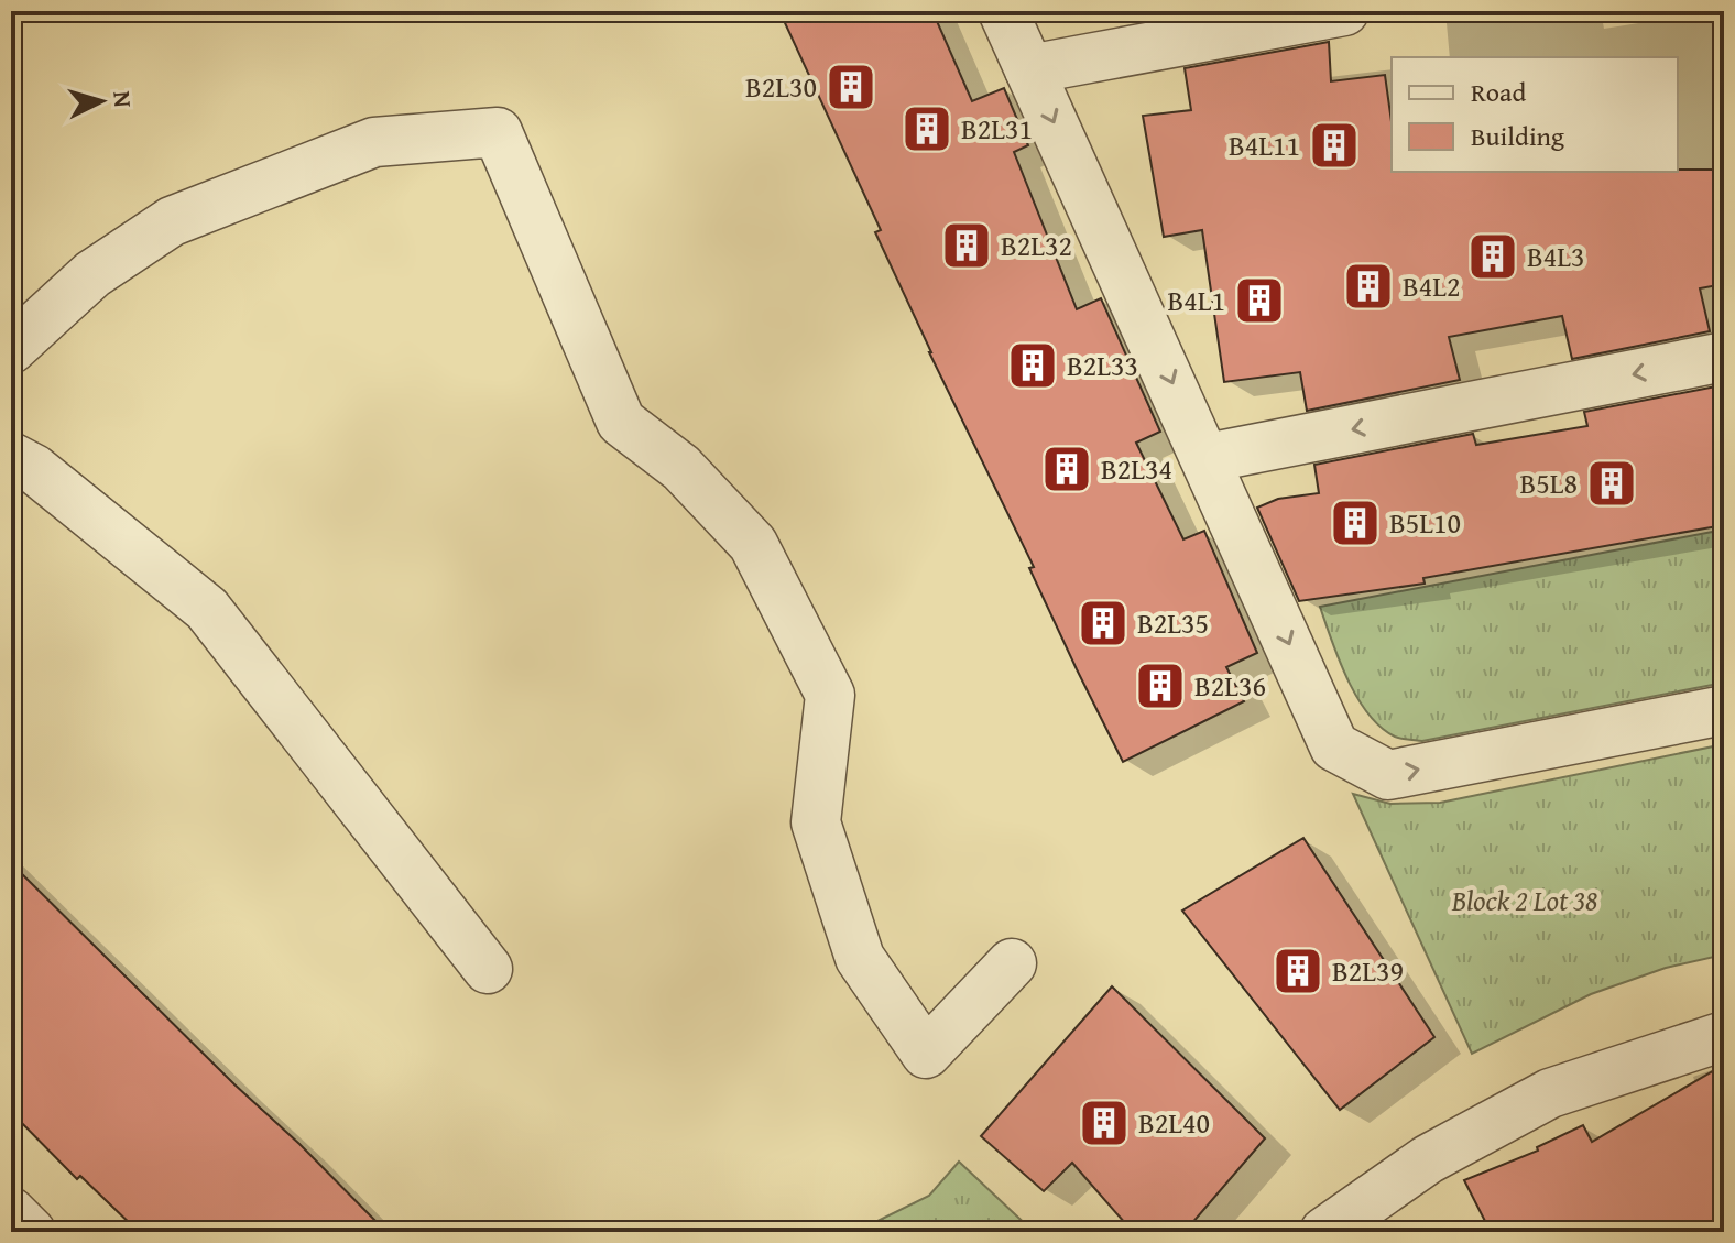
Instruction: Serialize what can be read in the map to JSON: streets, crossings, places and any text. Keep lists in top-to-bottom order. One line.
{"parks":["Block 2 Lot 38"],"places":{"building":["B2L30","B2L31","B4L11","B2L32","B4L3","B4L2","B4L1","B2L33","B2L34","B5L8","B5L10","B2L35","B2L36","B2L39","B2L40"]},"legend":["Road","Building"],"north":"right"}
